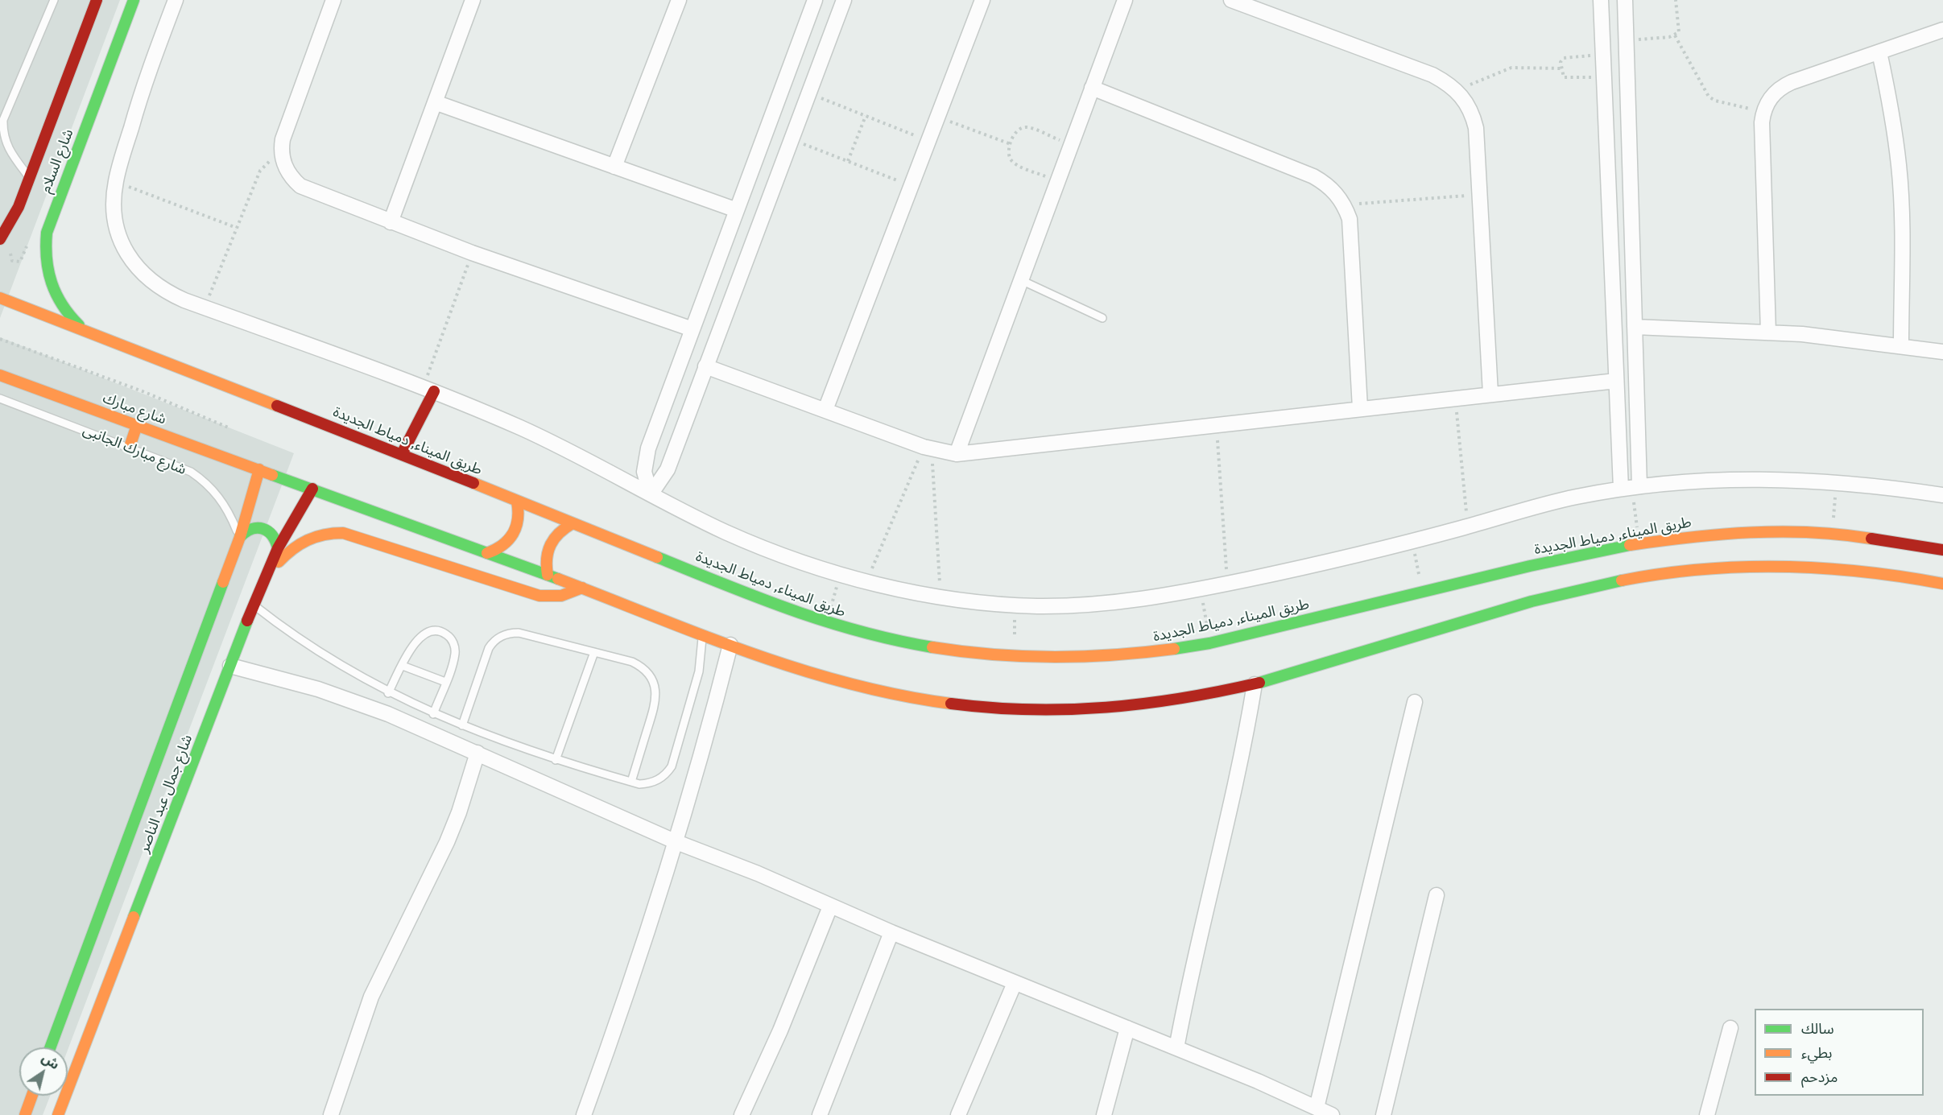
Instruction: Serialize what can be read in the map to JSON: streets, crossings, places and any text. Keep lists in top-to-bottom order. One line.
{"streets":{"main road":["شارع السلام","شارع مبارك","طريق الميناء, دمياط الجديدة","شارع جمال عبد الناصر"],"lane":["شارع مبارك الجانبى"]},"crossings":[["شارع السلام","طريق الميناء, دمياط الجديدة"],["شارع مبارك","شارع جمال عبد الناصر"],["شارع مبارك الجانبى","شارع جمال عبد الناصر"]],"legend":["سالك","بطيء","مزدحم"],"north":"top right"}
